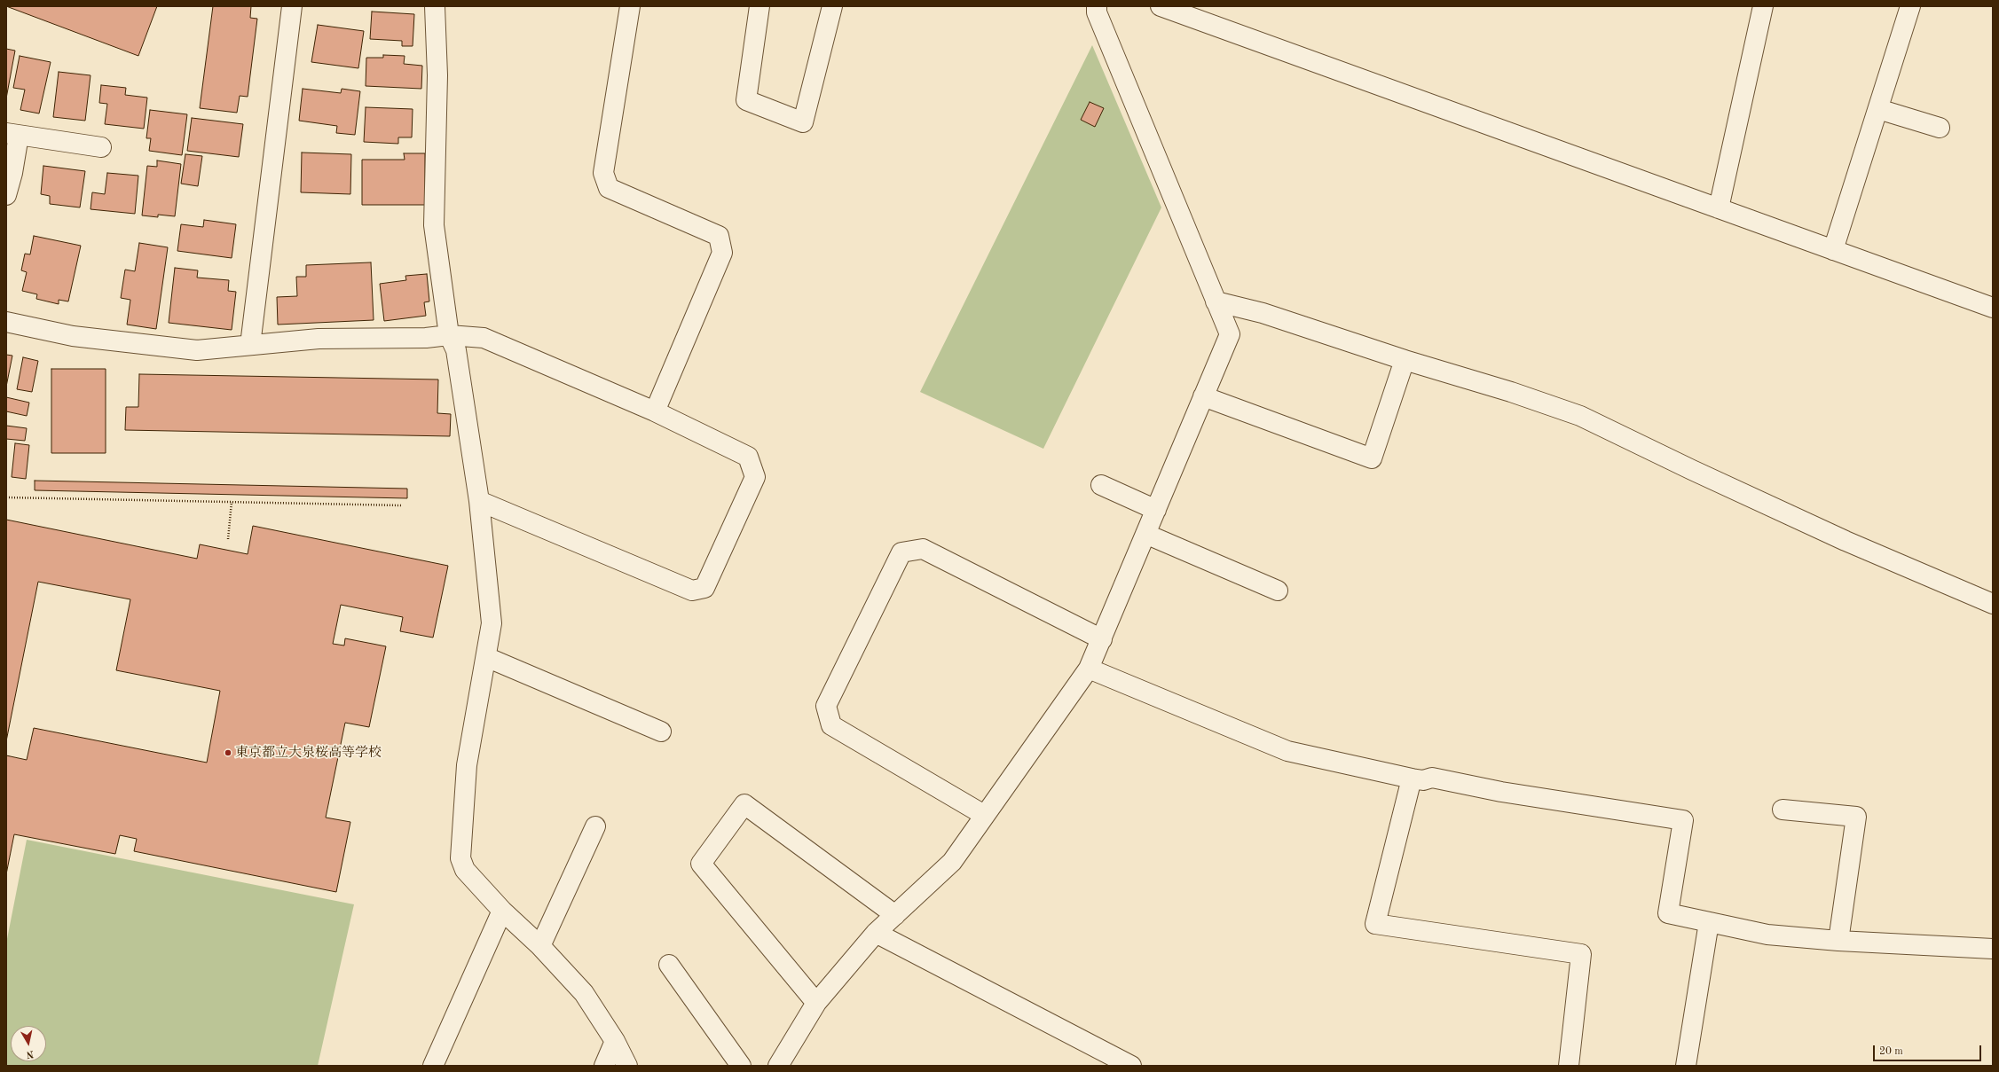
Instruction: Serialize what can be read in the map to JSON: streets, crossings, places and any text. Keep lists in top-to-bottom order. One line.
{"places":["東京都立大泉桜高等学校"],"scale_bar":"20 m","north":"bottom"}
